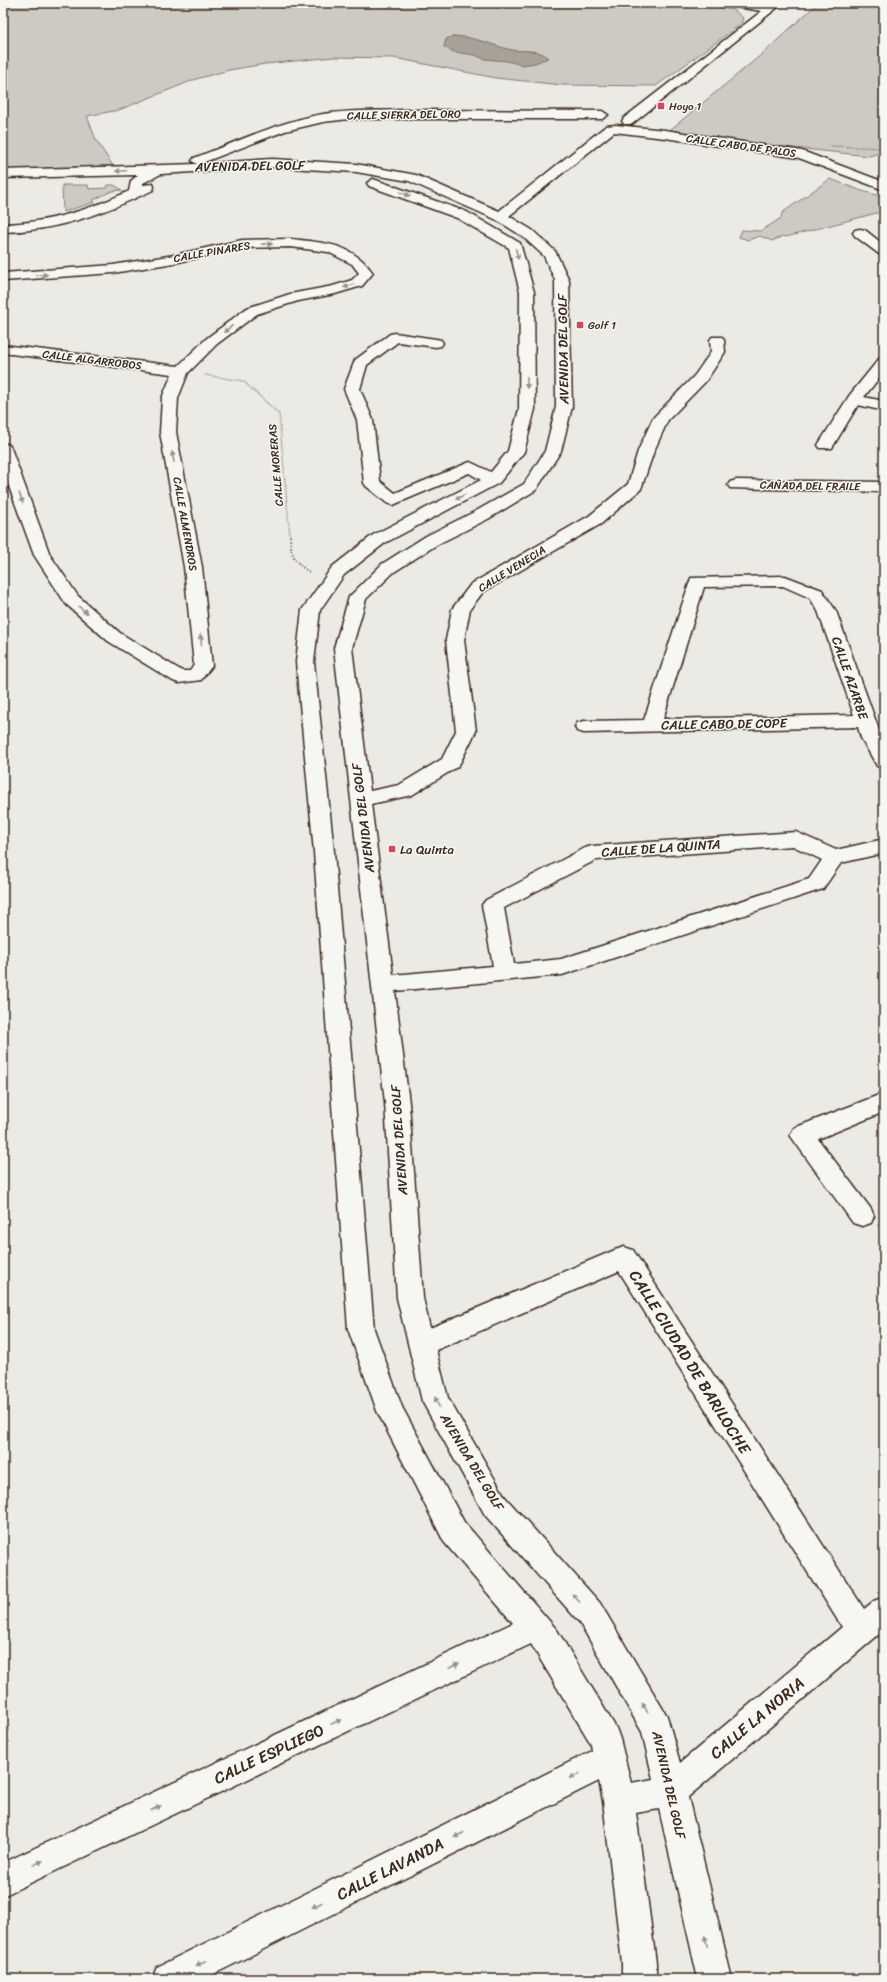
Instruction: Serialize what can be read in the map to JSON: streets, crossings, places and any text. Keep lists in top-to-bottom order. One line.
{"streets":{"street":["CALLE SIERRA DEL ORO","CALLE CABO DE PALOS","AVENIDA DEL GOLF","CALLE PINARES","CALLE ALGARROBOS","CAÑADA DEL FRAILE","CALLE ALMENDROS","CALLE VENECIA","CALLE AZARBE","CALLE CABO DE COPE","CALLE DE LA QUINTA","CALLE CIUDAD DE BARILOCHE","CALLE LA NORIA","CALLE ESPLIEGO","CALLE LAVANDA"],"path":["CALLE MORERAS"]},"crossings":[["CALLE SIERRA DEL ORO","CALLE CABO DE PALOS"],["AVENIDA DEL GOLF","CALLE MORERAS"],["AVENIDA DEL GOLF","CALLE VENECIA"],["AVENIDA DEL GOLF","CALLE CIUDAD DE BARILOCHE"],["AVENIDA DEL GOLF","CALLE LA NORIA"],["AVENIDA DEL GOLF","CALLE ESPLIEGO"],["AVENIDA DEL GOLF","CALLE LAVANDA"],["CALLE PINARES","CALLE ALGARROBOS"],["CALLE PINARES","CALLE MORERAS"],["CALLE PINARES","CALLE ALMENDROS"],["CALLE ALGARROBOS","CALLE MORERAS"],["CALLE ALGARROBOS","CALLE ALMENDROS"],["CALLE MORERAS","CALLE ALMENDROS"],["CALLE AZARBE","CALLE CABO DE COPE"],["CALLE CIUDAD DE BARILOCHE","CALLE LA NORIA"]],"one_way":["CALLE ESPLIEGO","CALLE LAVANDA"],"places":{"transit":["Hoyo 1","Golf 1","La Quinta"]}}
